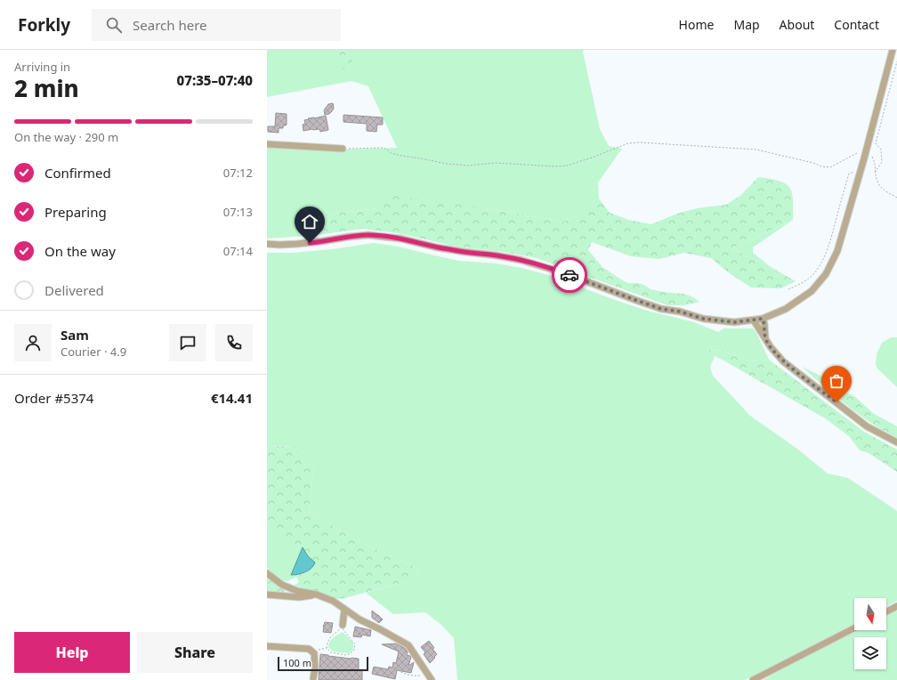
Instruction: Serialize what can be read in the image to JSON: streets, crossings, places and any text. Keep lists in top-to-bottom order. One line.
{"scale_bar":"100 m","north":"bottom","page":{"header":"Forkly","search":"Search here","nav":["Home","Map","About","Contact"],"heading":["2 min","Arriving in","07:35–07:40"],"panel":["Sam","Courier · 4.9","Order #5374","€14.41"],"bar":"On the way · 290 m","list":[["Confirmed","07:12"],["Preparing","07:13"],["On the way","07:14"],"Delivered"],"buttons":["Help","Share"],"scale":"100 m"}}
